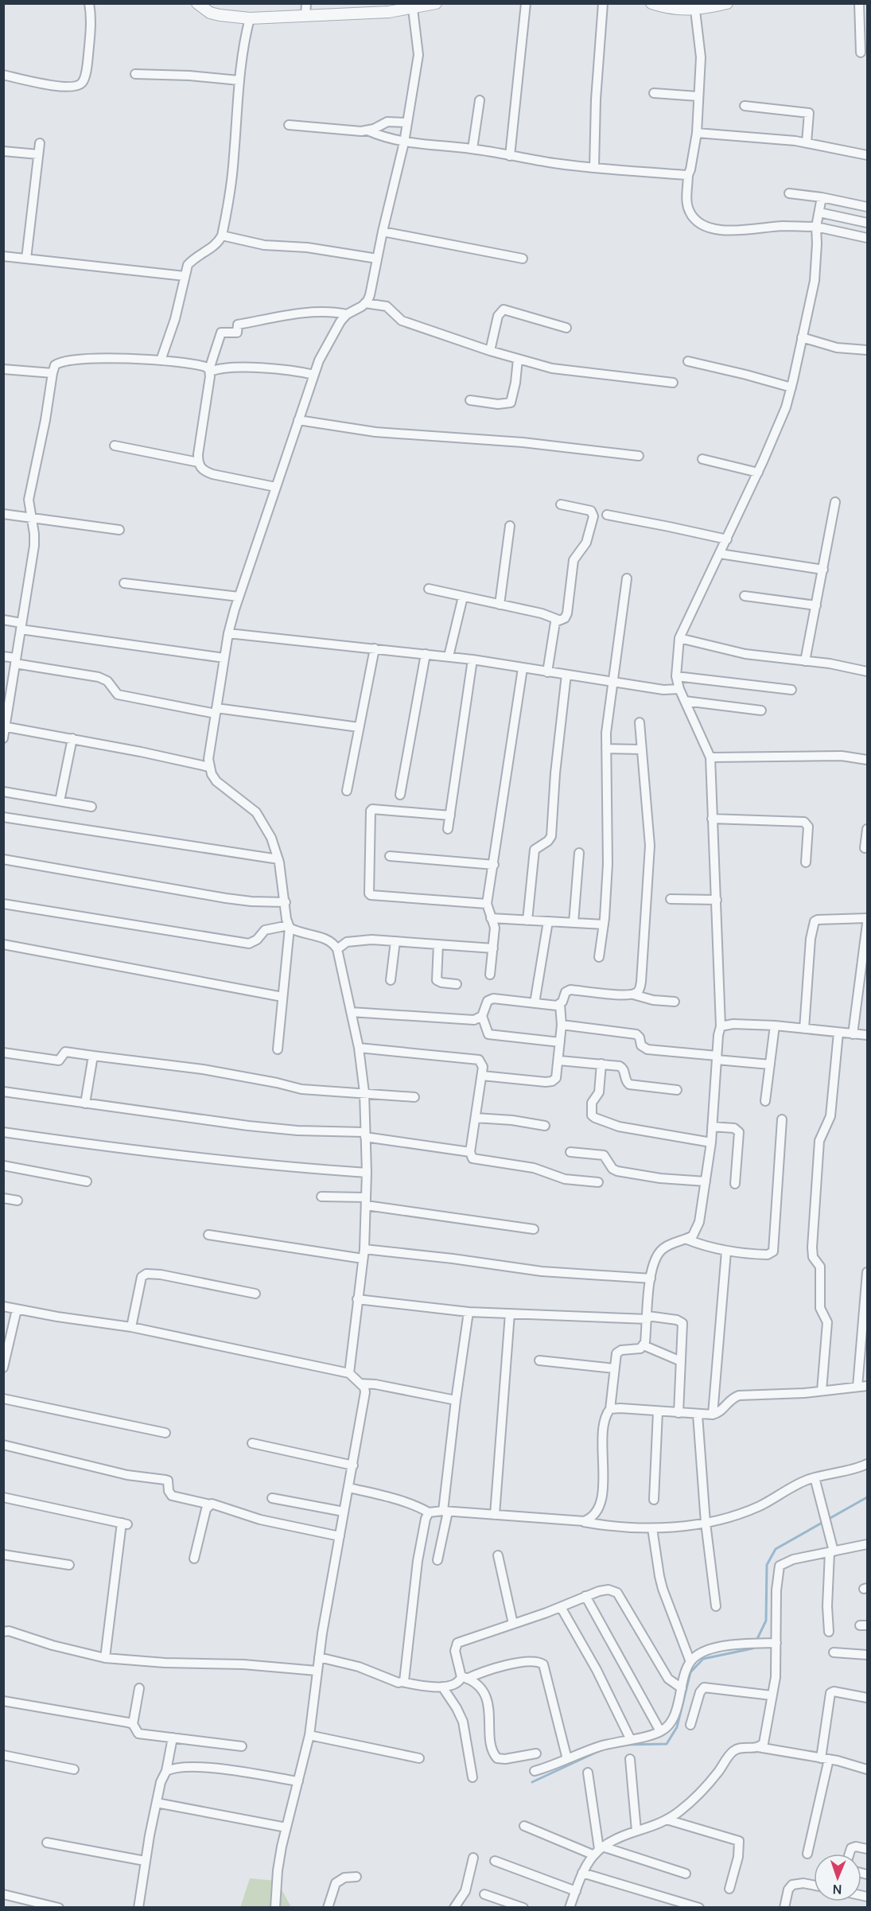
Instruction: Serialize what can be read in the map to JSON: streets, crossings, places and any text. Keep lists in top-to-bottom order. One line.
{"north":"bottom"}
